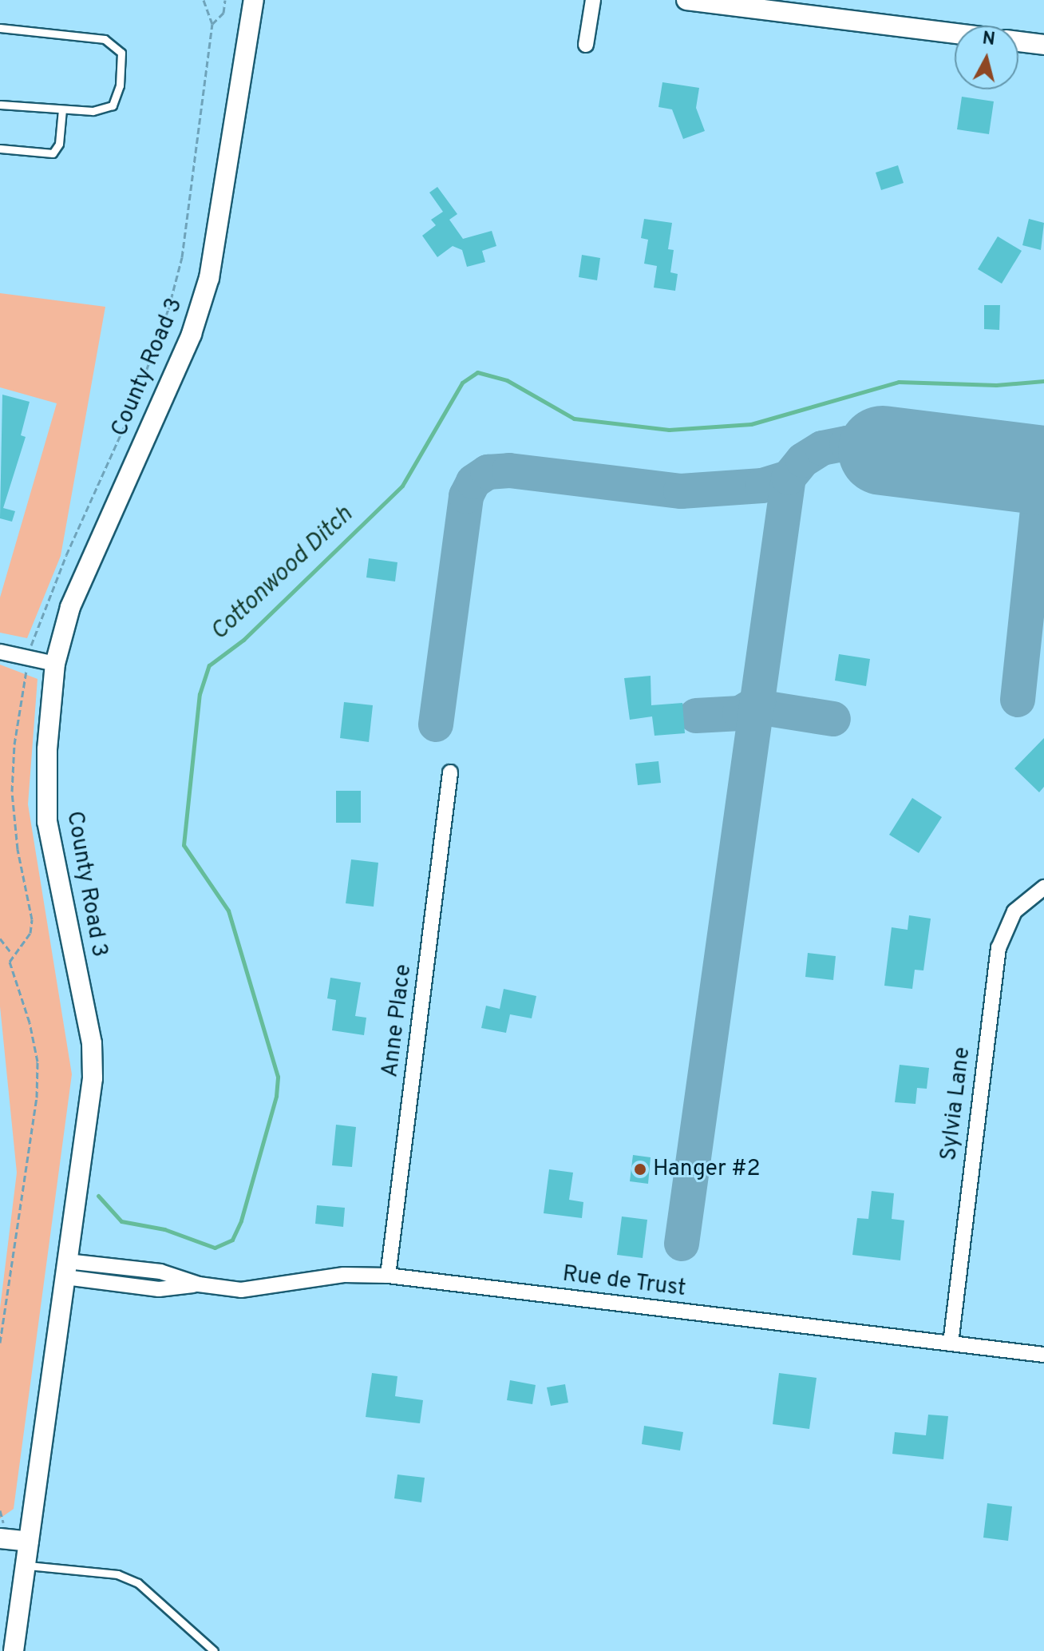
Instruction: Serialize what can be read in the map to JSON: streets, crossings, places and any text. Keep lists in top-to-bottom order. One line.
{"streets":{"street":["County Road 3","Anne Place","Sylvia Lane","Rue de Trust"]},"crossings":[["County Road 3","Rue de Trust"],["Anne Place","Rue de Trust"],["Sylvia Lane","Rue de Trust"]],"water":["Cottonwood Ditch"],"places":["Hanger #2"],"north":"top"}
